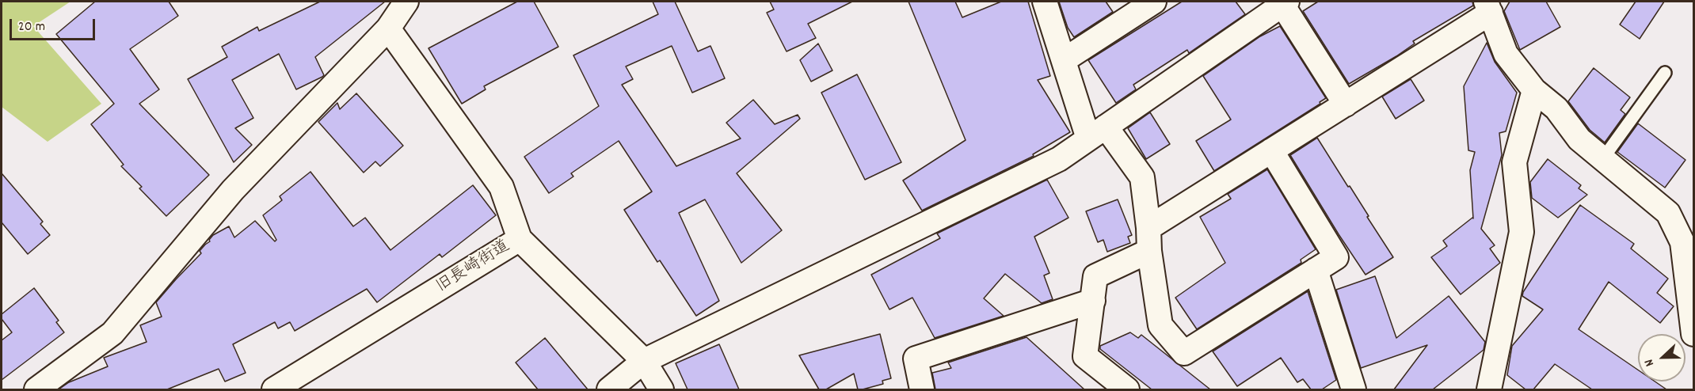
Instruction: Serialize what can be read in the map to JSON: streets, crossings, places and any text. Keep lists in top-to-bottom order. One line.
{"streets":{"street":["旧長崎街道"]},"scale_bar":"20 m","north":"left"}
